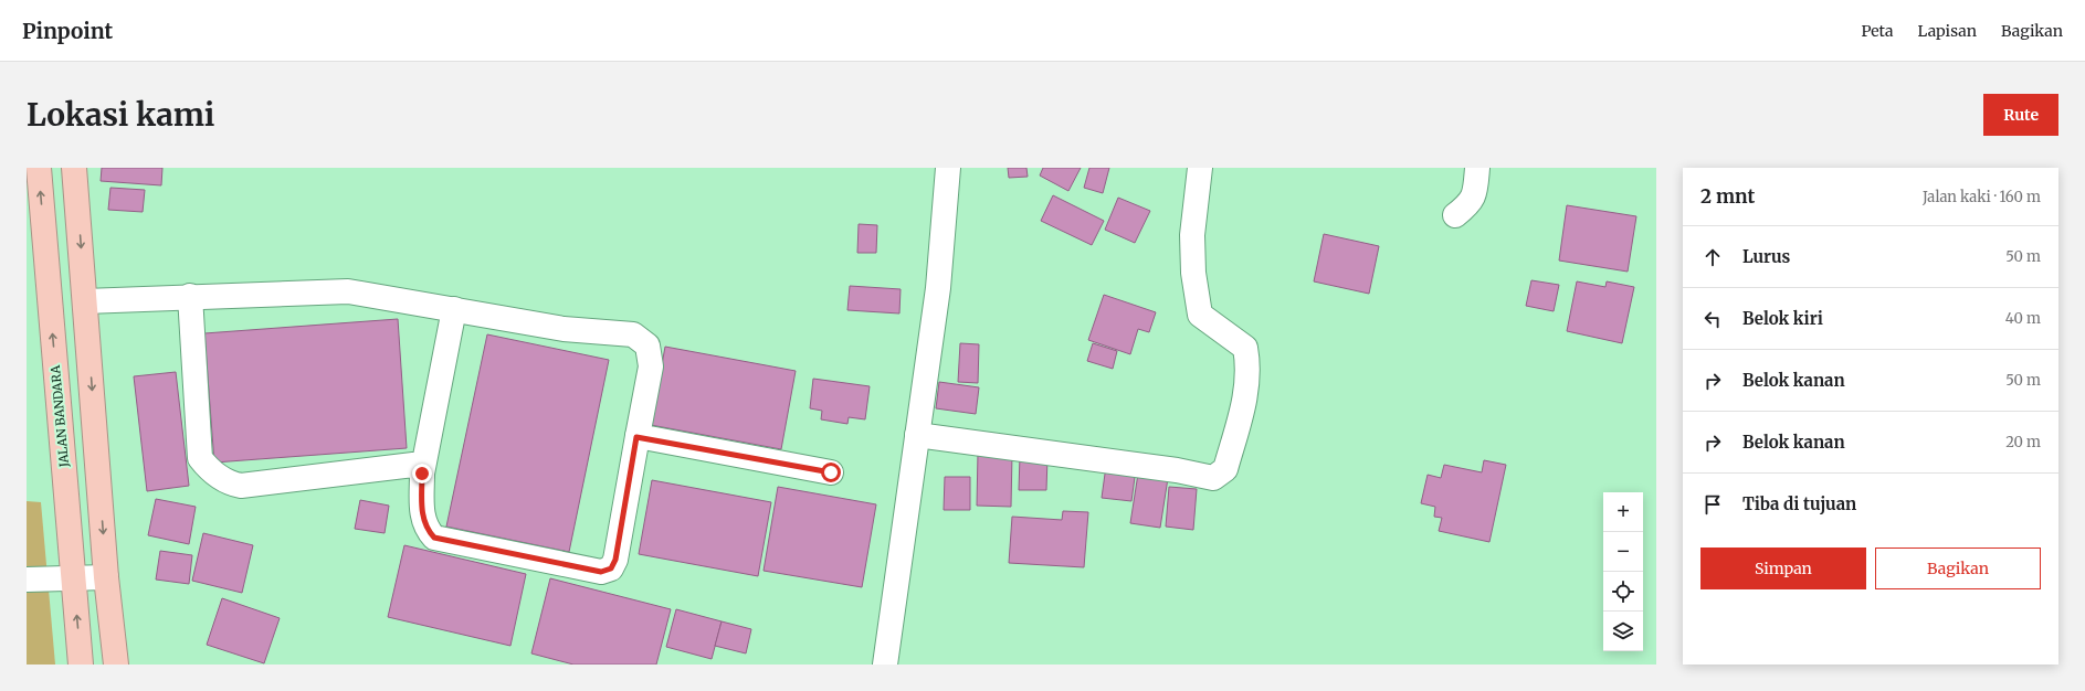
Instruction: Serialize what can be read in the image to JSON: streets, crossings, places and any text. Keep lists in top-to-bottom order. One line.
{"streets":{"highway":["JALAN BANDARA"]},"page":{"header":"Pinpoint","nav":["Peta","Lapisan","Bagikan"],"buttons":["Rute",["Simpan","Bagikan"]],"title":"Lokasi kami","heading":["2 mnt","Jalan kaki · 160 m"],"list":[["Lurus","50 m"],["Belok kiri","40 m"],["Belok kanan","50 m"],["Belok kanan","20 m"],"Tiba di tujuan"],"map_buttons":["+","−"]}}
